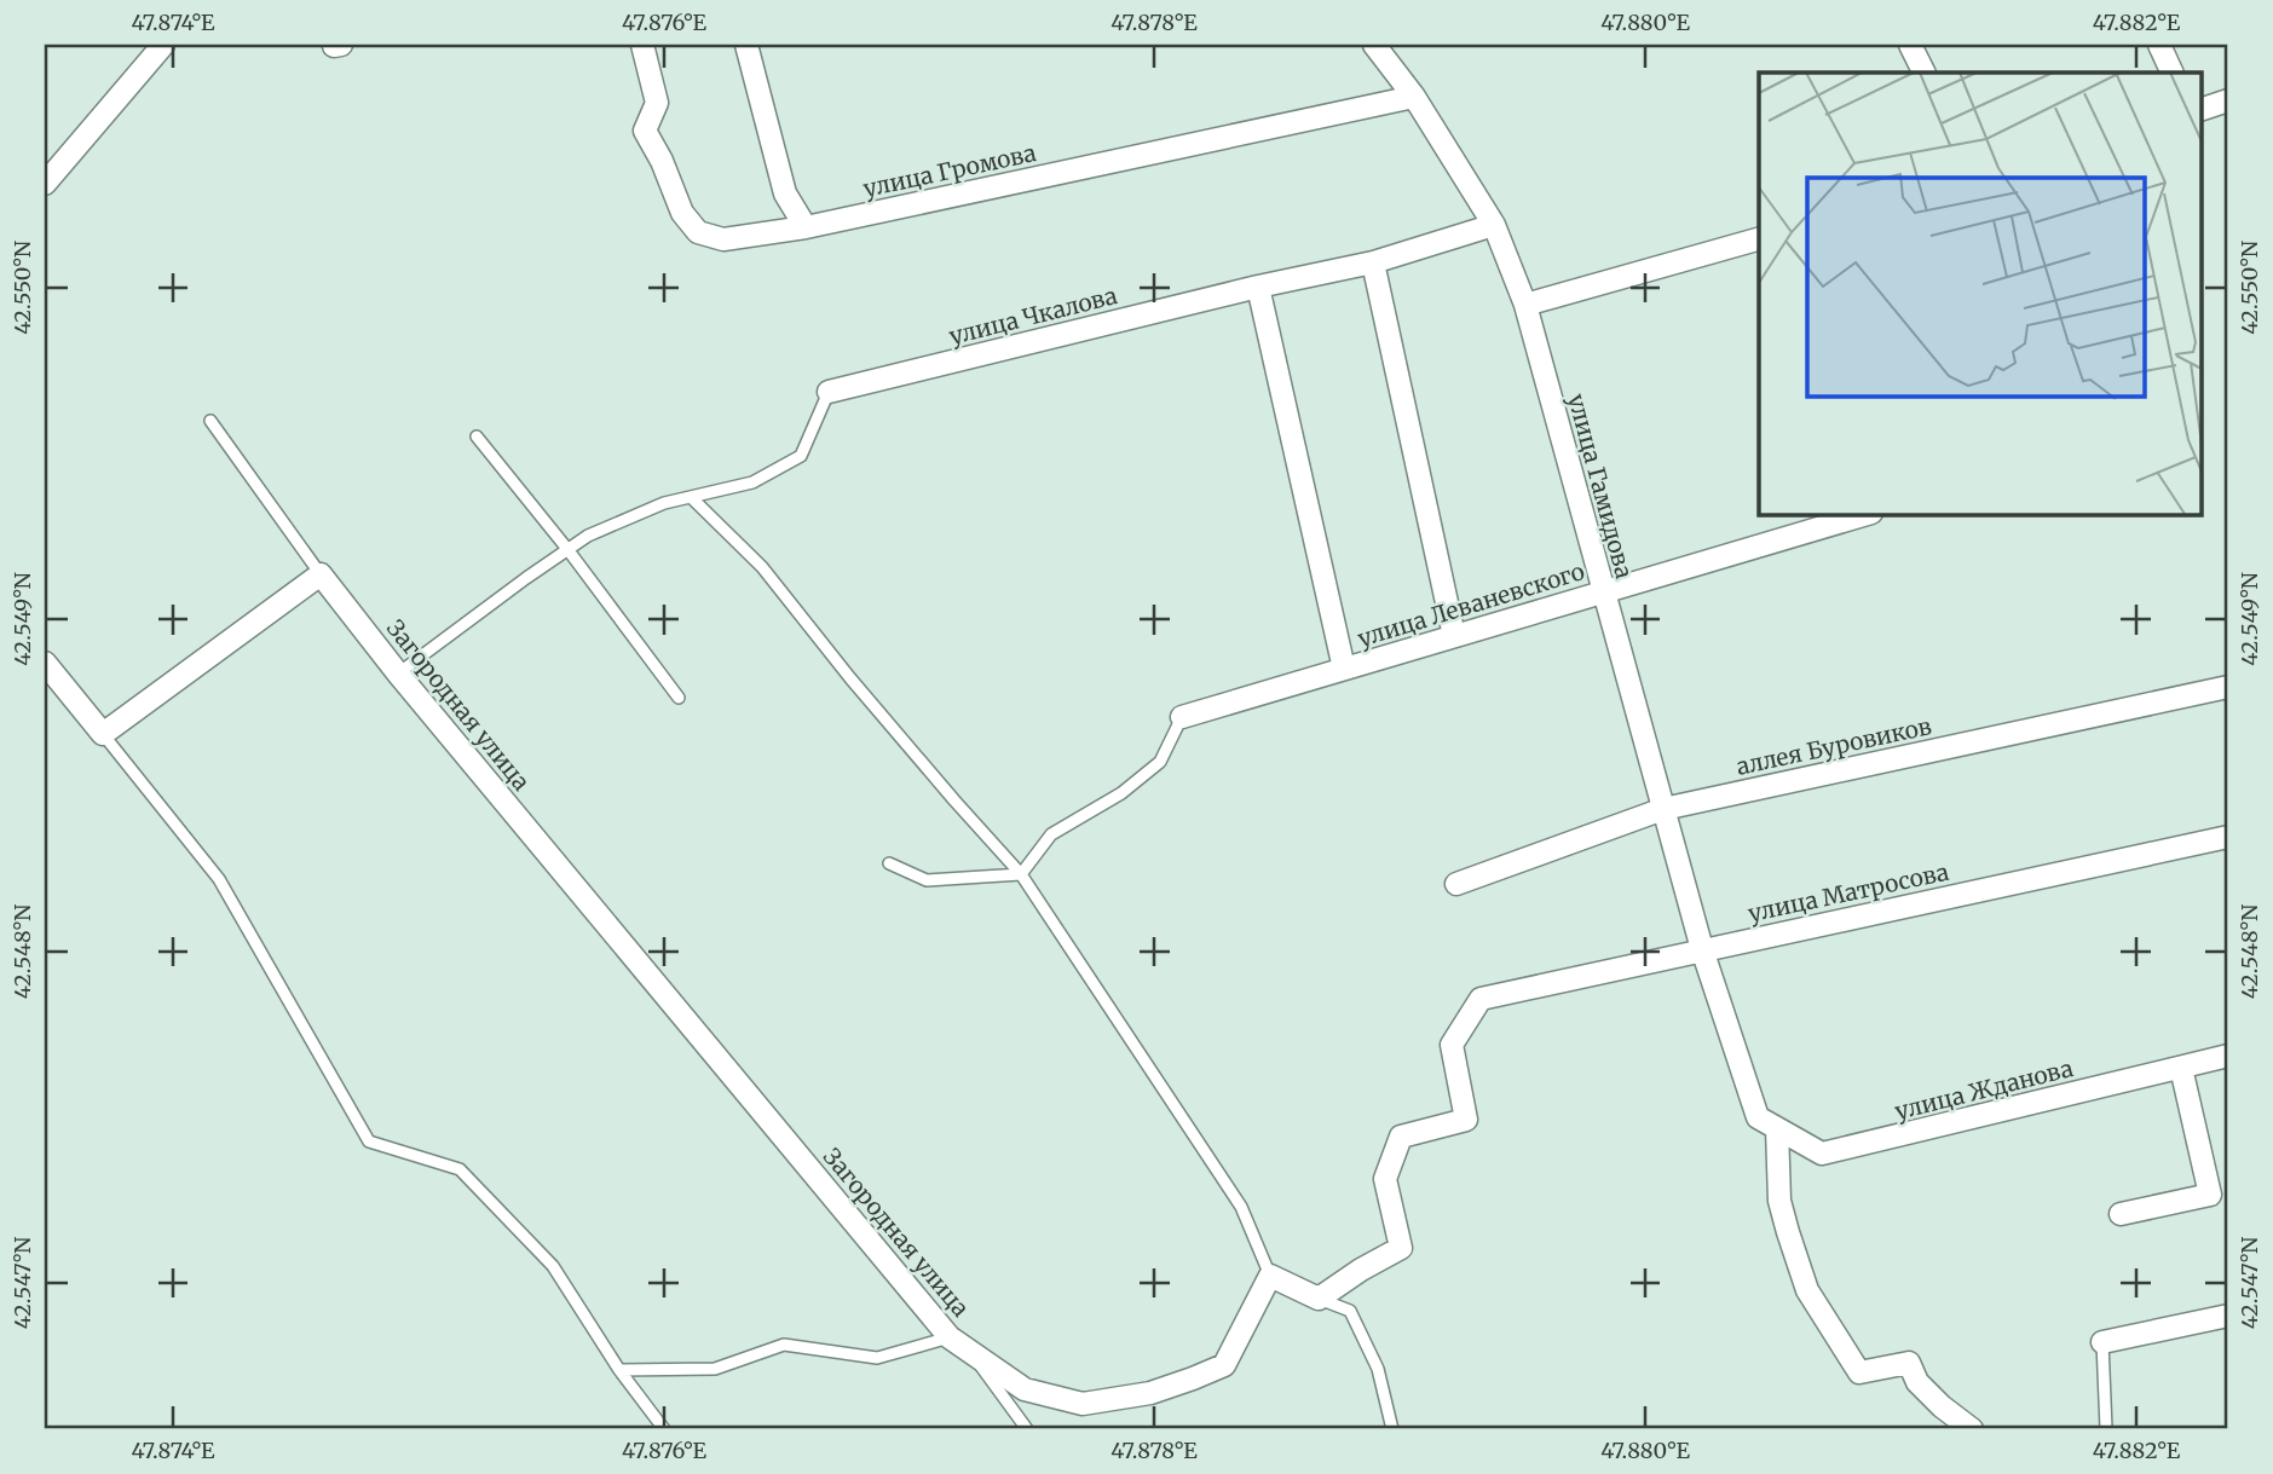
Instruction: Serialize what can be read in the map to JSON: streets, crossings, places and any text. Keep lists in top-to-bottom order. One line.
{"streets":{"street":["улица Громова","улица Чкалова","улица Гамидова","улица Леваневского","Загородная улица","аллея Буровиков","улица Матросова","улица Жданова"]},"crossings":[["улица Громова","улица Гамидова"],["улица Чкалова","улица Гамидова"],["улица Гамидова","улица Леваневского"],["улица Гамидова","аллея Буровиков"],["улица Гамидова","улица Матросова"],["улица Гамидова","улица Жданова"]],"coordinates":["47.874°E","47.876°E","47.878°E","47.880°E","47.882°E","42.550°N","42.549°N","42.548°N","42.547°N"]}
